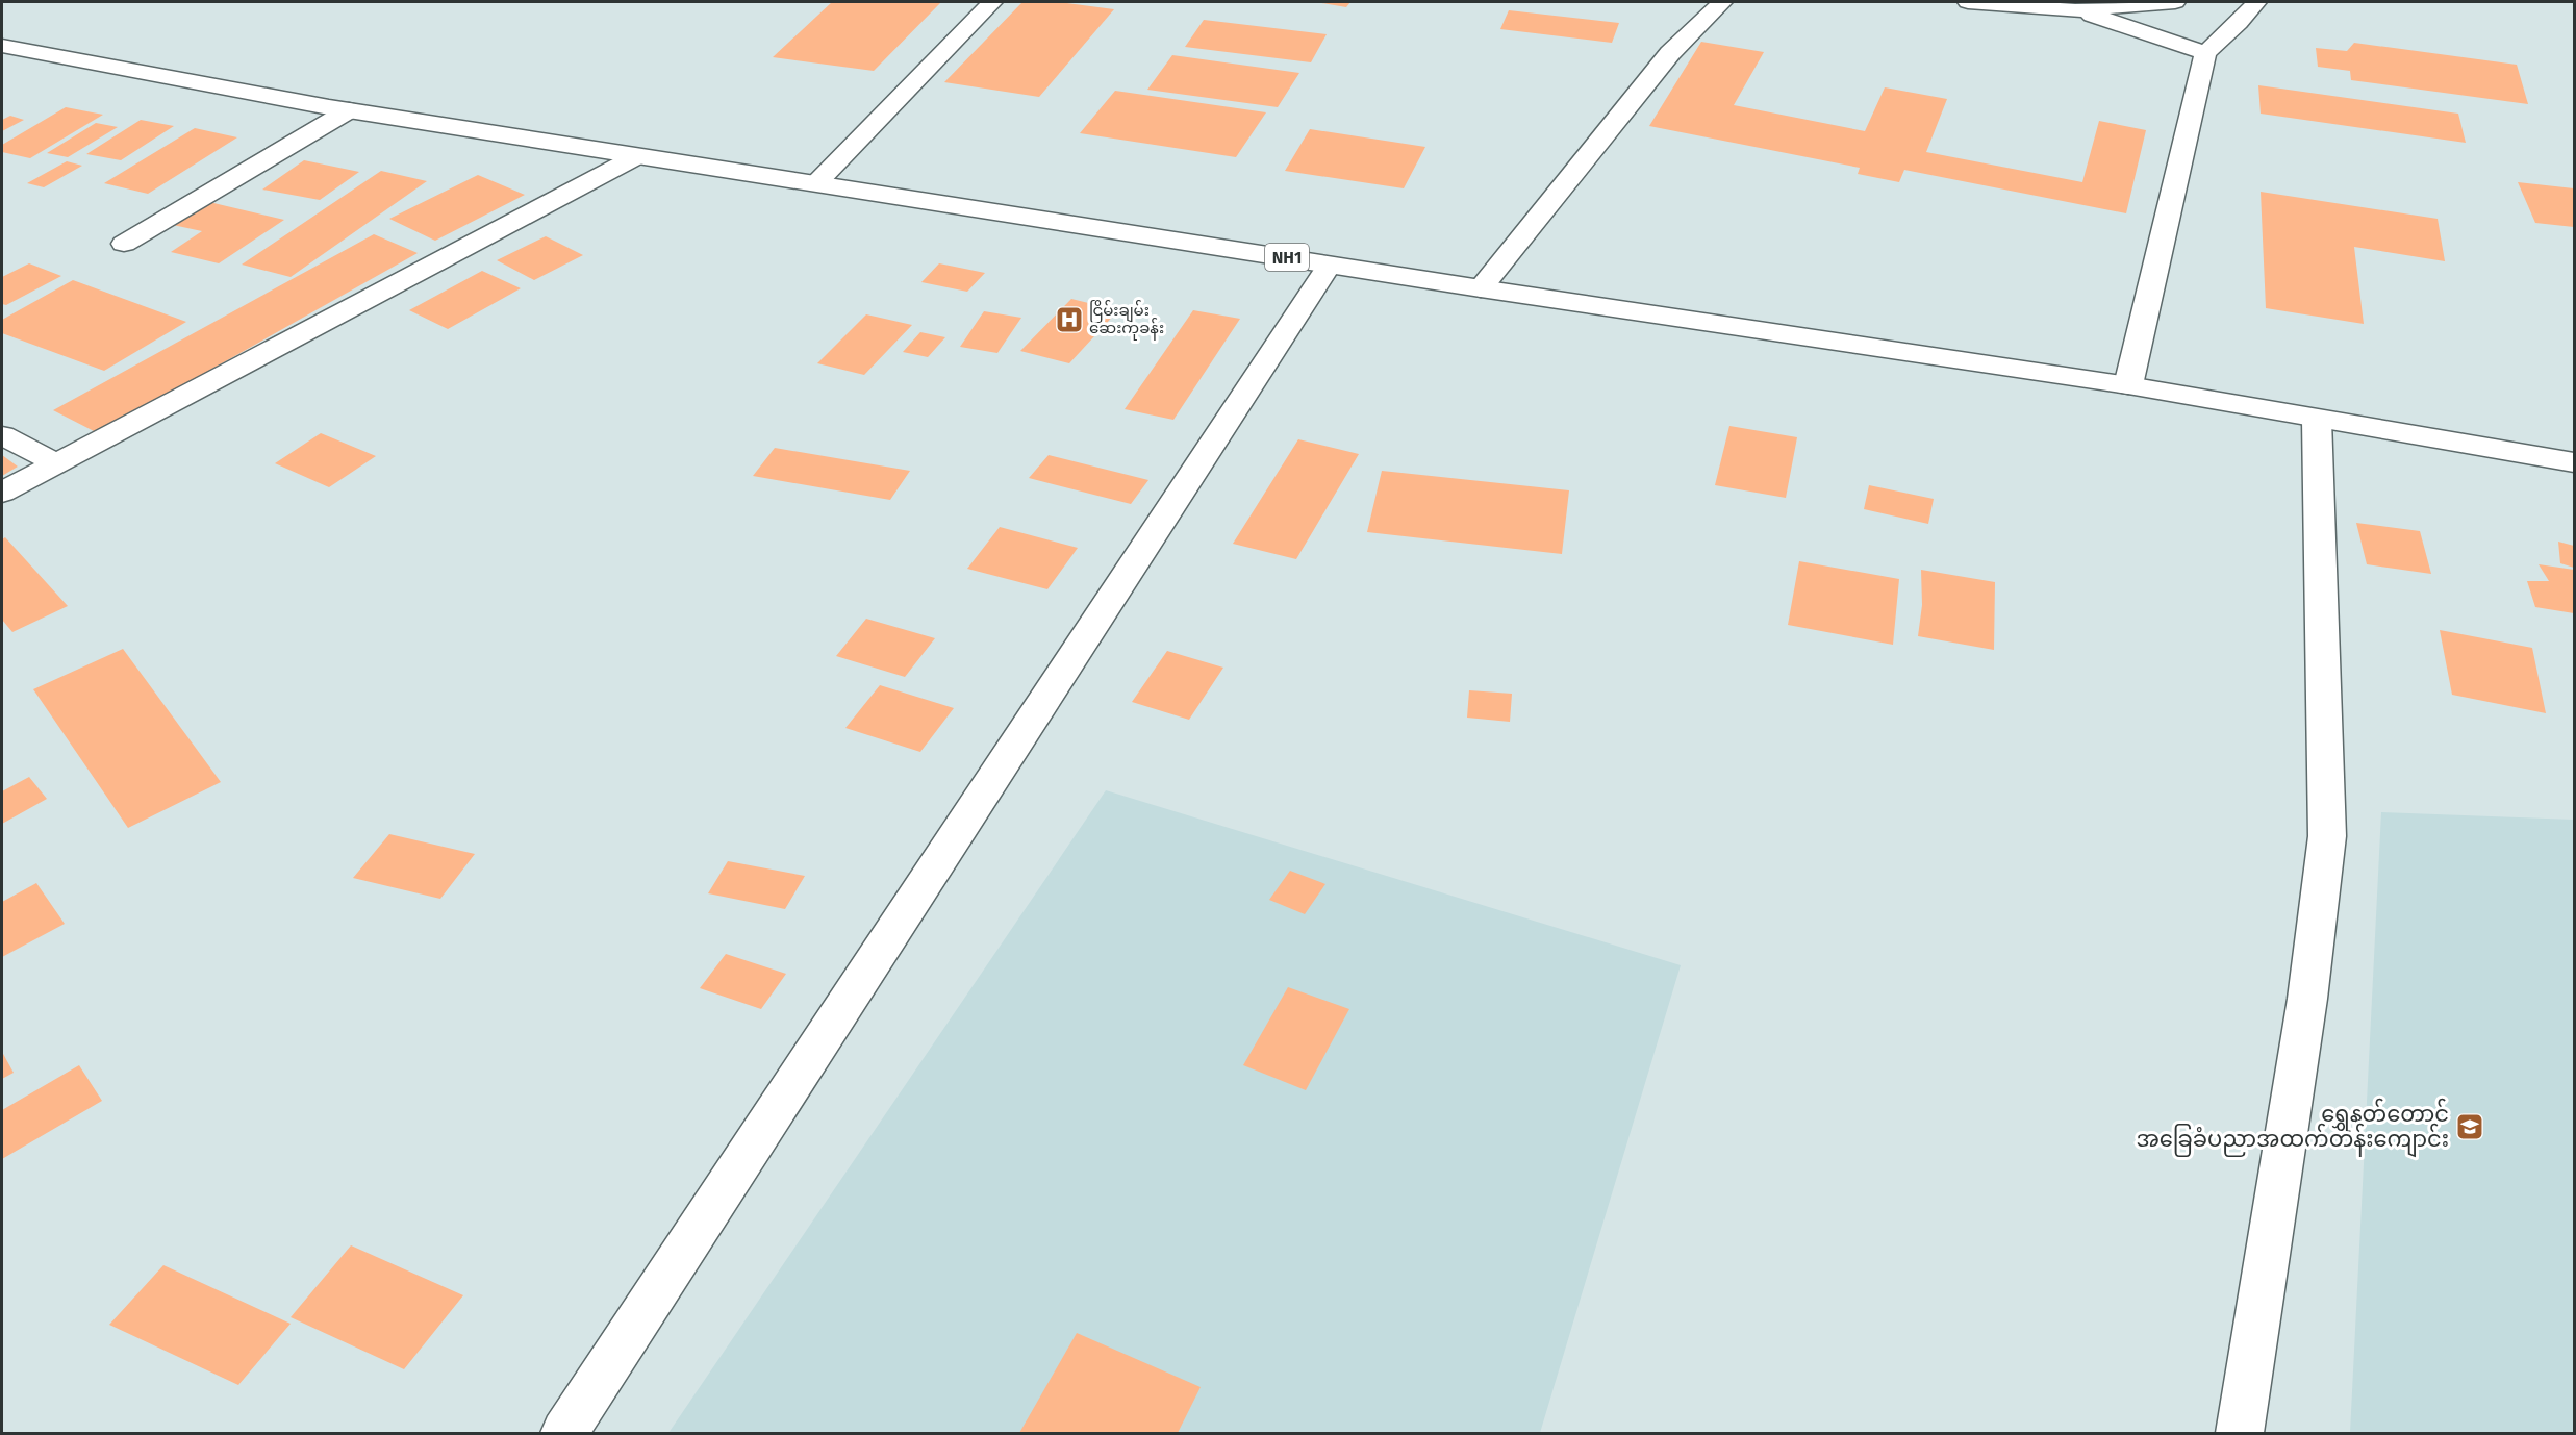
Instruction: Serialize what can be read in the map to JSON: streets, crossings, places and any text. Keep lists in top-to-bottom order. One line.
{"streets":{"main road":["NH1"]},"places":{"hospital":["ငြိမ်းချမ်း ဆေးကုခန်း"],"school or university":["ရွှေနတ်တောင် အခြေခံပညာအထက်တန်းကျောင်း"]}}
